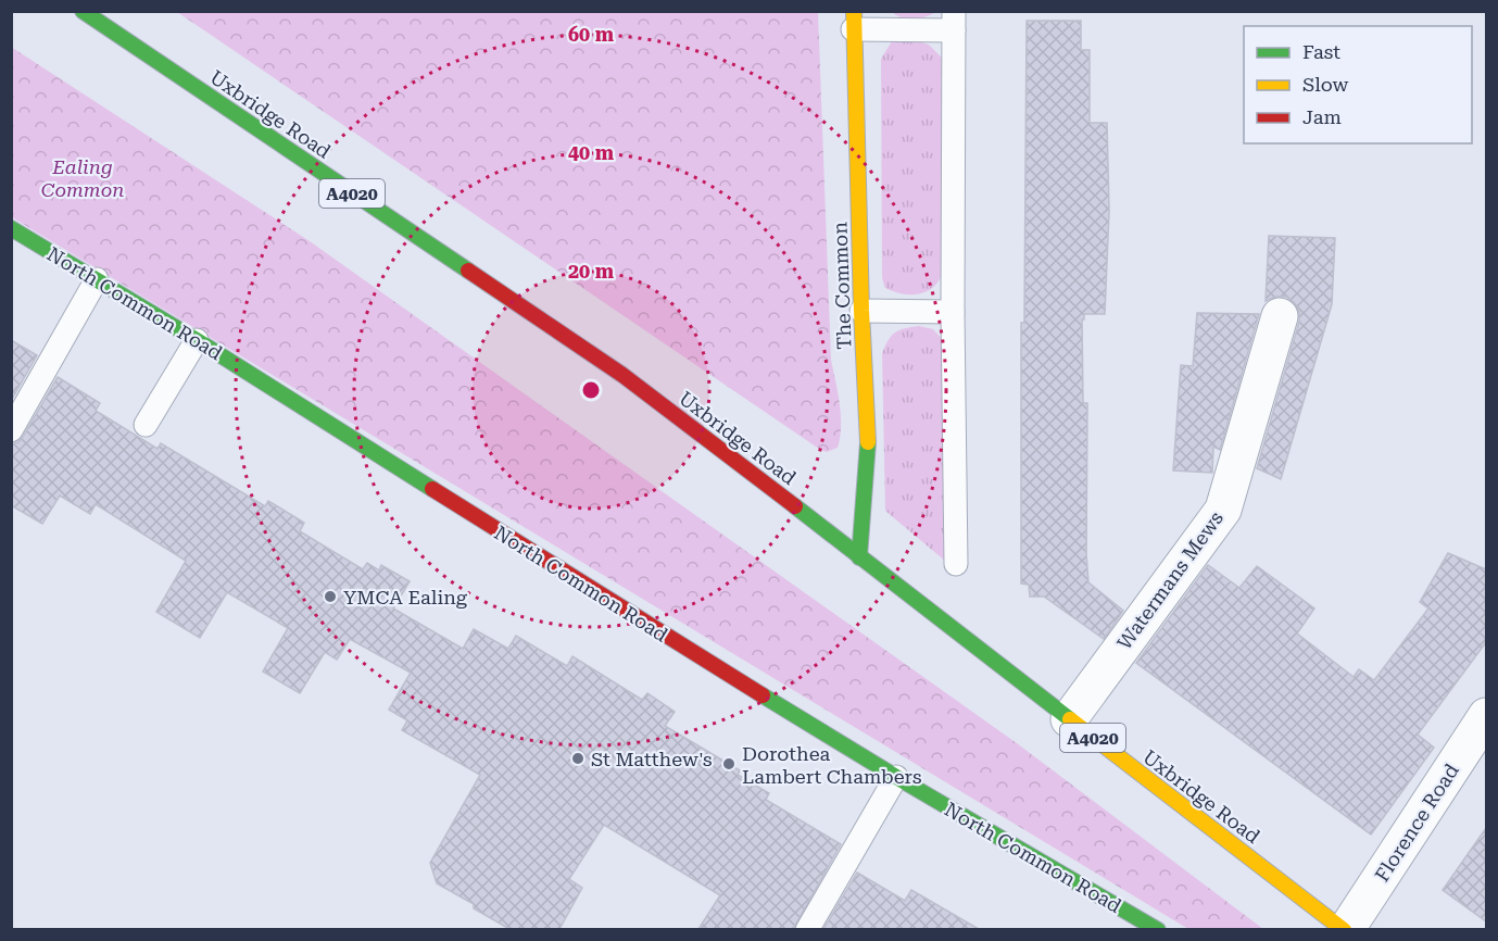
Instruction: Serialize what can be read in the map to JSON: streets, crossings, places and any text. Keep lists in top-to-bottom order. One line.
{"streets":{"street":["Uxbridge Road","A4020","The Common","North Common Road","Watermans Mews","Florence Road"]},"crossings":[["Uxbridge Road","The Common"],["Uxbridge Road","Watermans Mews"],["Uxbridge Road","Florence Road"]],"parks":["Ealing Common"],"places":["YMCA Ealing","St Matthew's","Dorothea Lambert Chambers"],"legend":["Fast","Slow","Jam"],"rings":["60 m","40 m","20 m"]}
